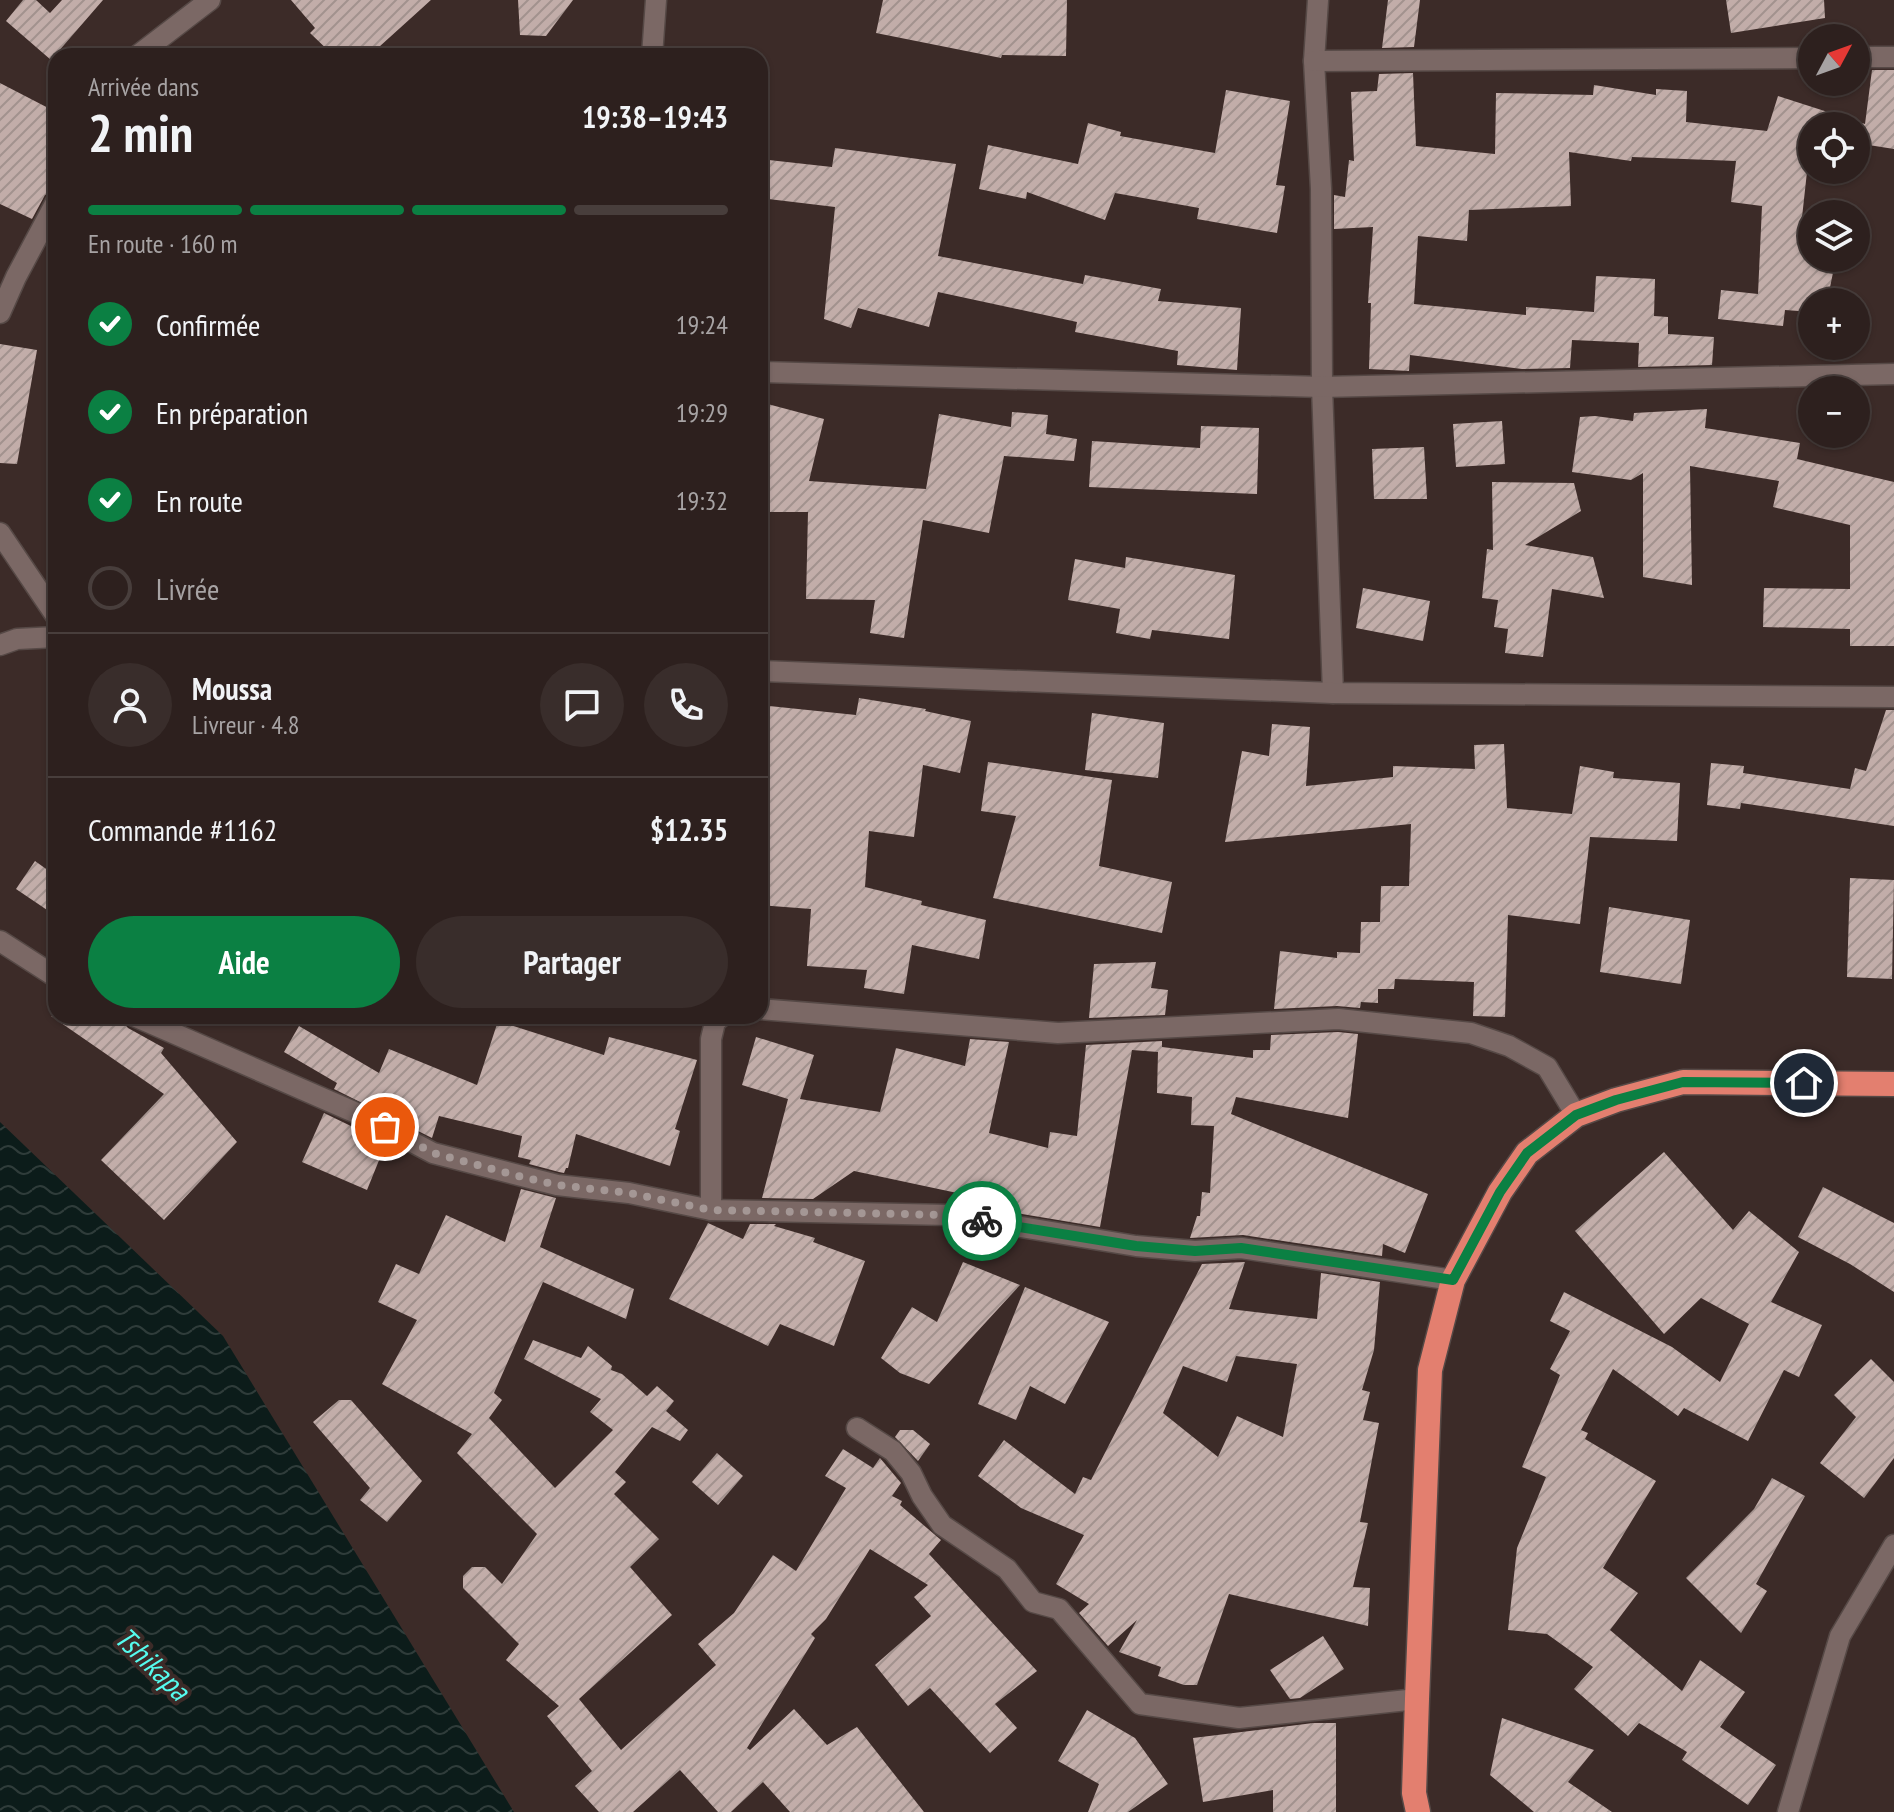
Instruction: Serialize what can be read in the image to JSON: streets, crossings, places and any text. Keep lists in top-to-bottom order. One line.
{"water":["Tshikapa"],"north":"top right","page":{"map_buttons":["+","−"],"heading":["2 min","Arrivée dans","19:38–19:43"],"panel":["Moussa","Livreur · 4.8","Commande #1162","$12.35"],"bar":"En route · 160 m","list":[["Confirmée","19:24"],["En préparation","19:29"],["En route","19:32"],"Livrée"],"buttons":["Aide","Partager"]}}
